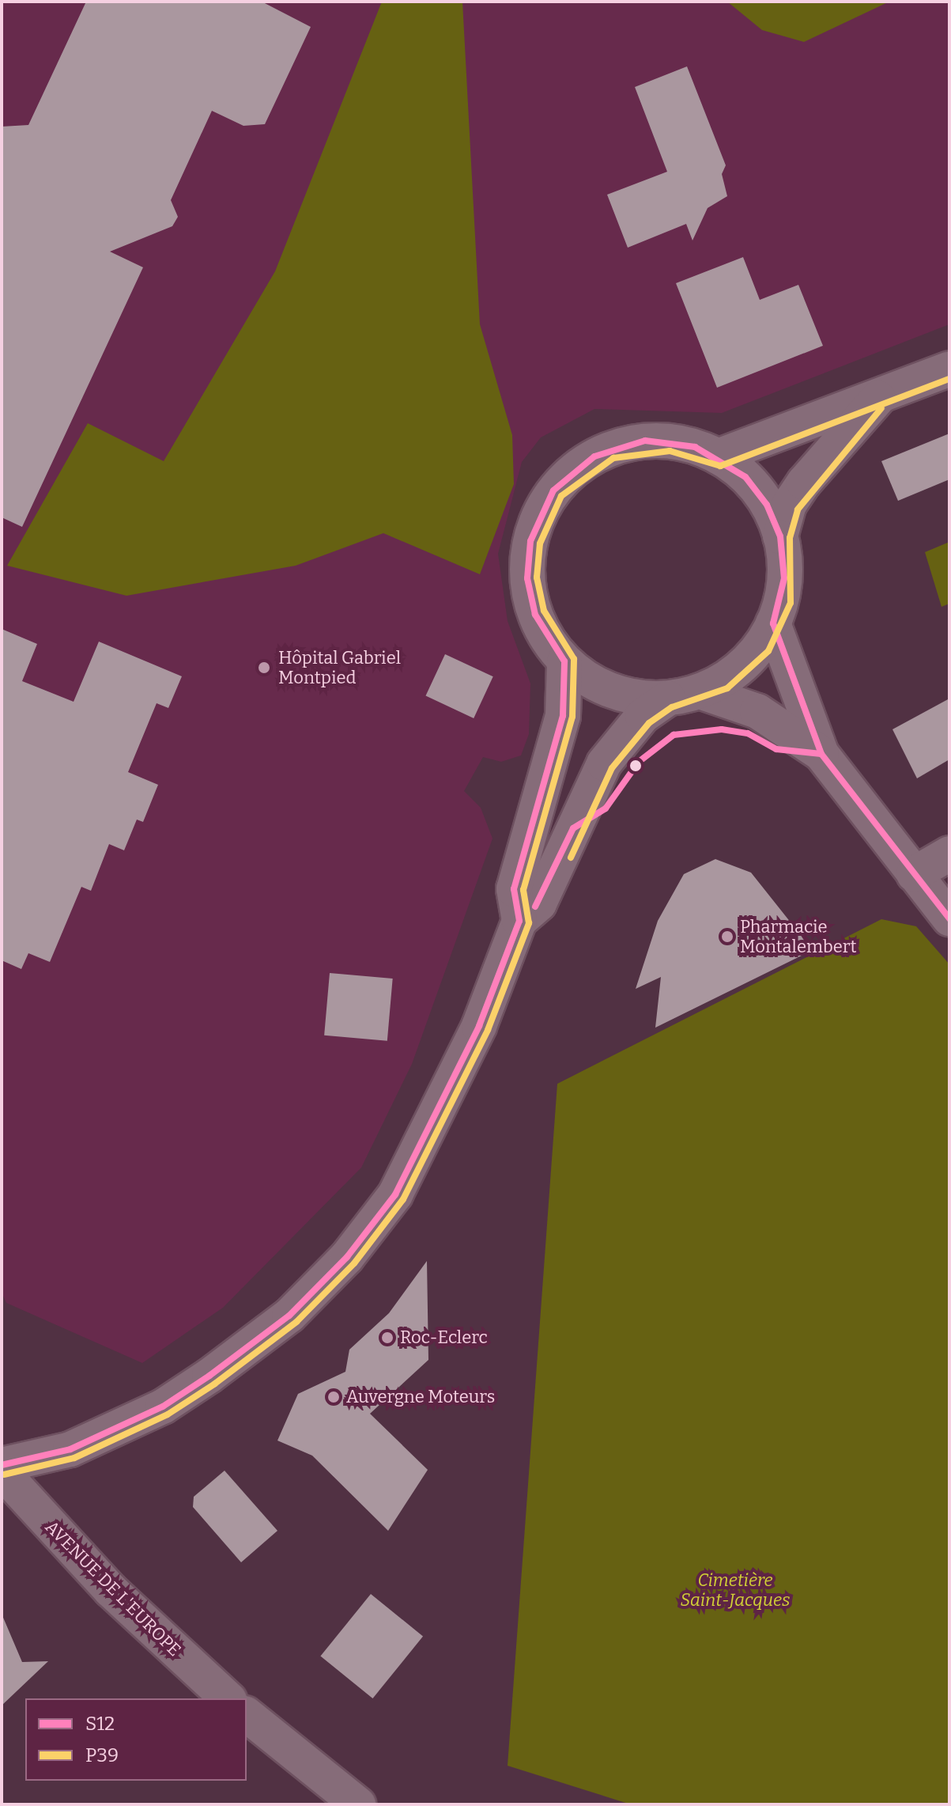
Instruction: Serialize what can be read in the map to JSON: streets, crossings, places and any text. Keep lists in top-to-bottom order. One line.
{"streets":{"main road":["AVENUE DE L'EUROPE"]},"parks":["Cimetière Saint-Jacques"],"places":["Hôpital Gabriel Montpied","Pharmacie Montalembert","Roc-Eclerc","Auvergne Moteurs"],"lines":["transit line P39","transit line S12"],"legend":["S12","P39"]}
